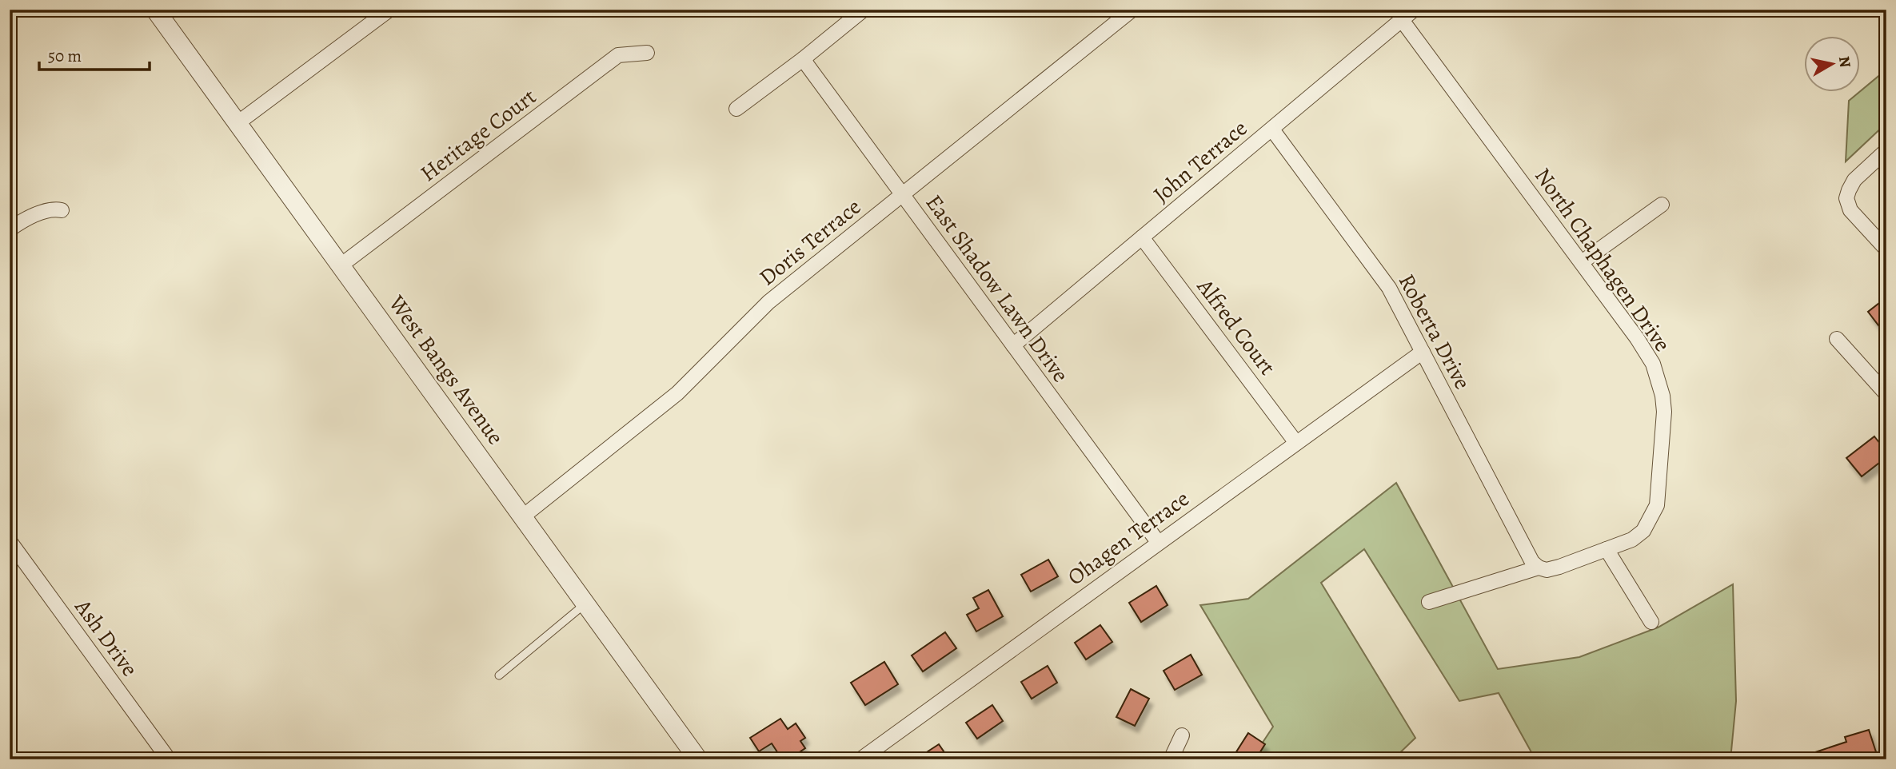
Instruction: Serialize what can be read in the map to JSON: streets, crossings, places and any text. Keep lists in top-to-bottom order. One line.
{"streets":{"street":["Heritage Court","John Terrace","Doris Terrace","North Chaphagen Drive","East Shadow Lawn Drive","Alfred Court","Roberta Drive","West Bangs Avenue","Ohagen Terrace","Ash Drive"]},"crossings":[["Heritage Court","West Bangs Avenue"],["John Terrace","North Chaphagen Drive"],["John Terrace","East Shadow Lawn Drive"],["John Terrace","Alfred Court"],["John Terrace","Roberta Drive"],["Doris Terrace","East Shadow Lawn Drive"],["Doris Terrace","West Bangs Avenue"],["North Chaphagen Drive","Roberta Drive"],["East Shadow Lawn Drive","Ohagen Terrace"],["Alfred Court","Ohagen Terrace"],["Roberta Drive","Ohagen Terrace"]],"scale_bar":"50 m","north":"right"}
